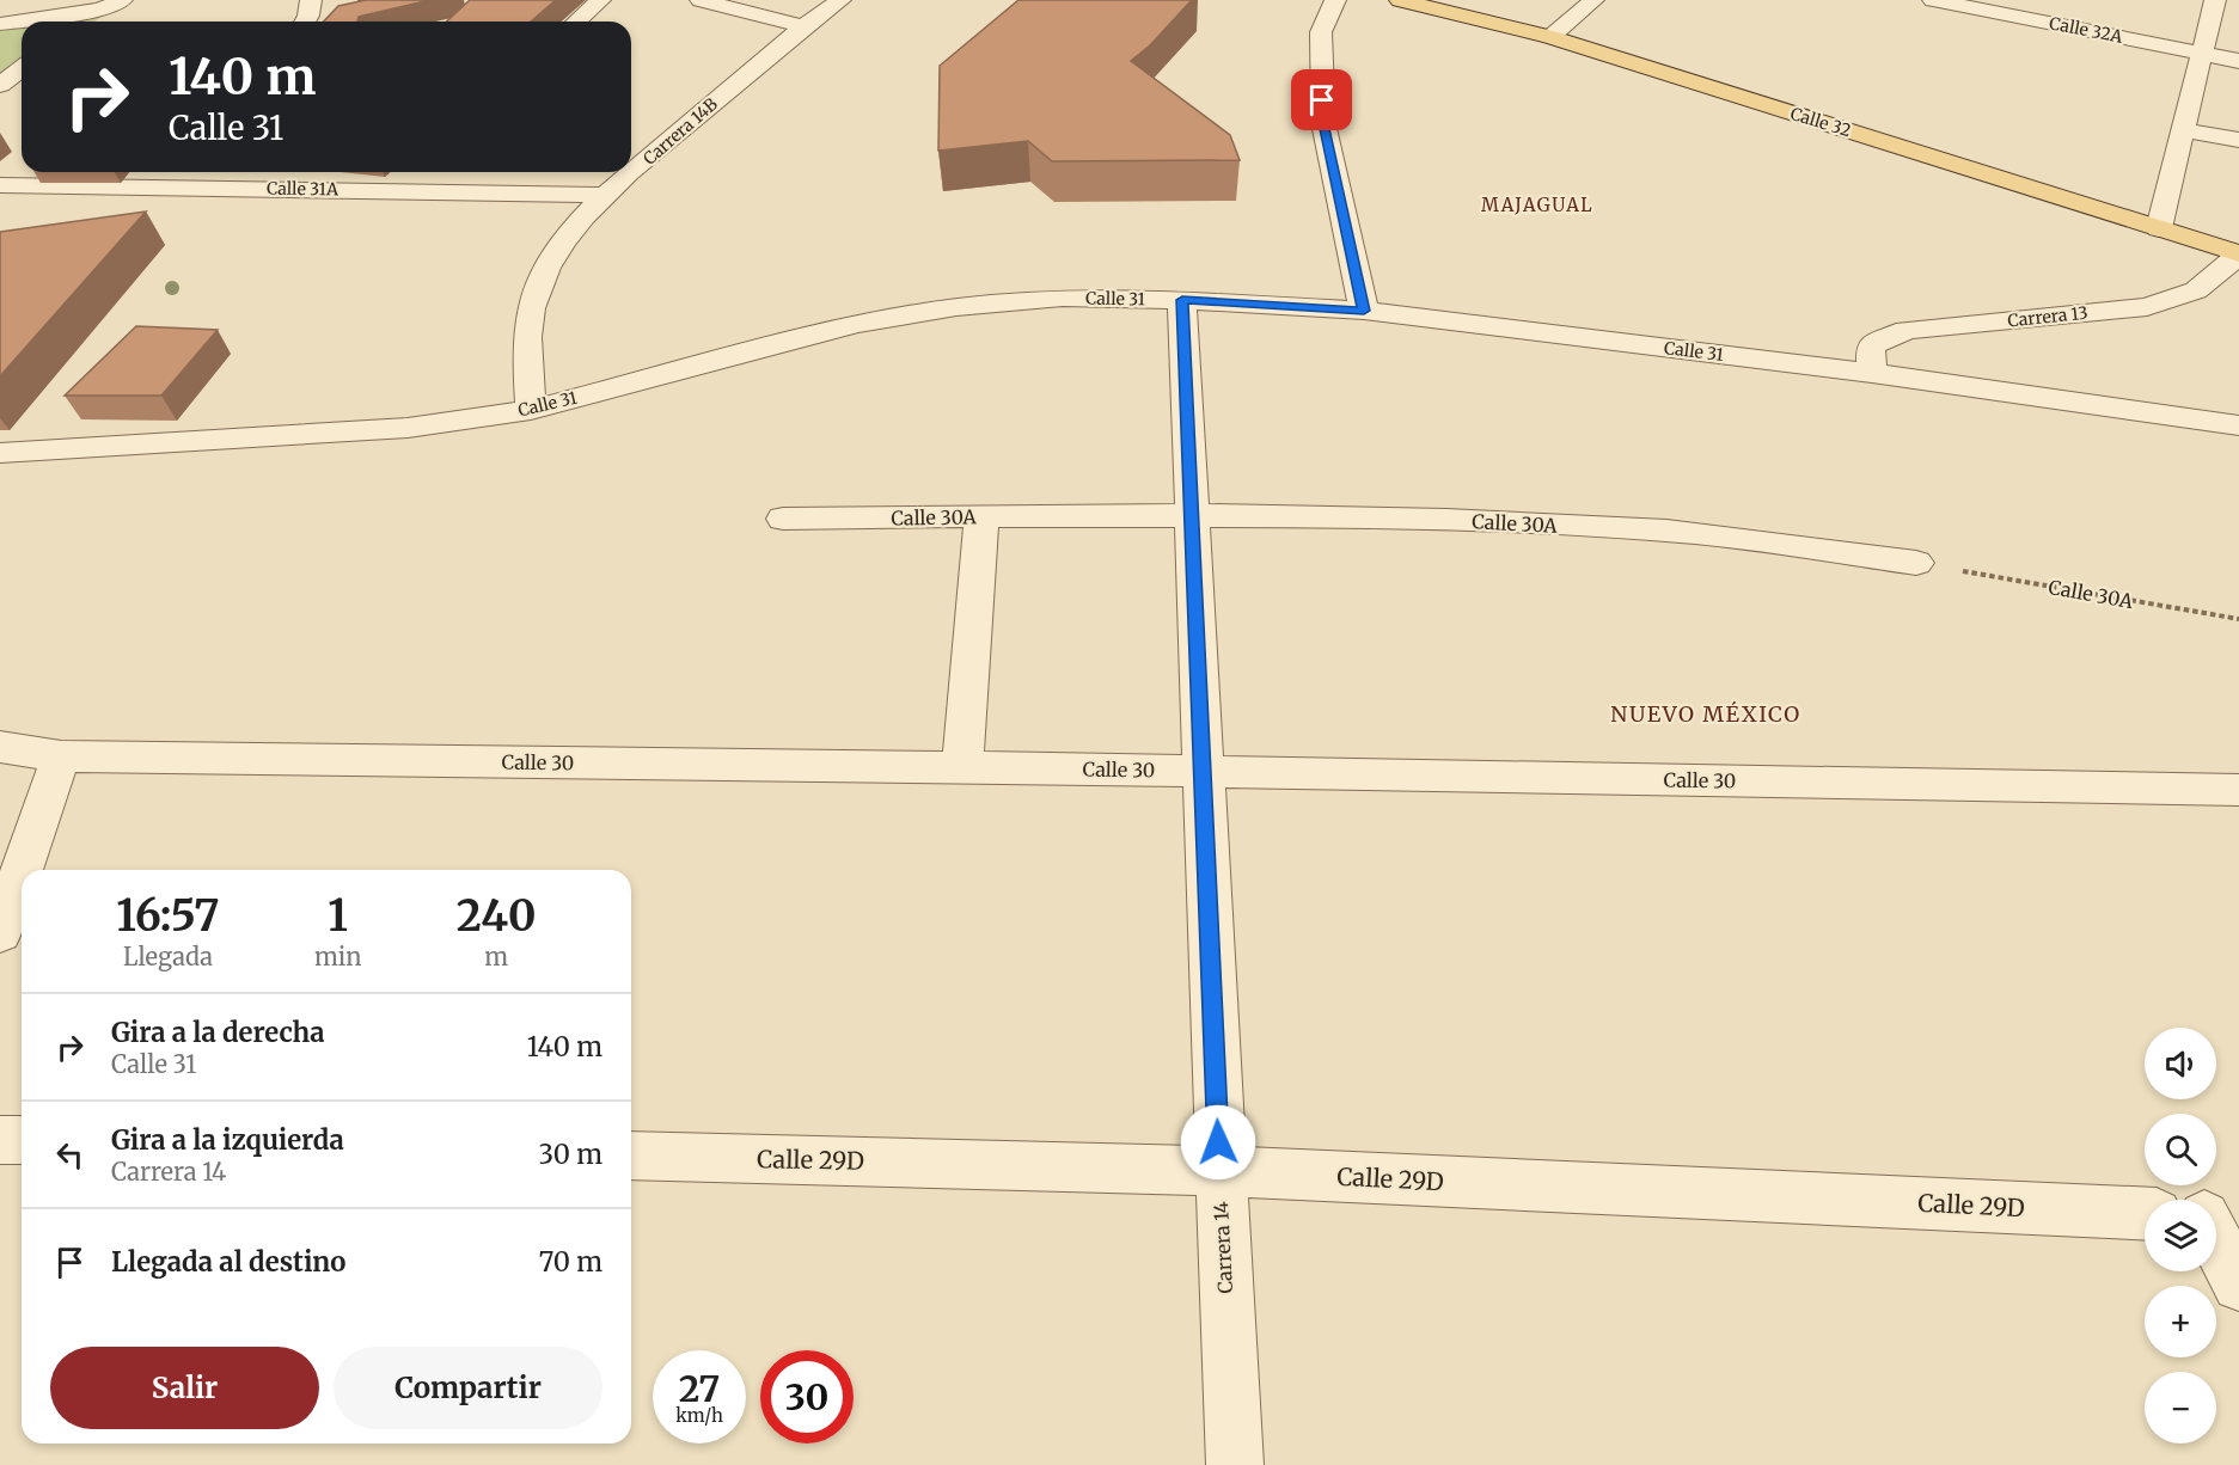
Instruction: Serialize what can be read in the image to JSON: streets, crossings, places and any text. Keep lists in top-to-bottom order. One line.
{"streets":{"main road":["Calle 32"],"street":["Calle 32A","Carrera 14B","Calle 31A","Calle 31","Carrera 13","Calle 30A","Calle 30","Calle 29D","Carrera 14"]},"crossings":[["Calle 32","Carrera 13"],["Carrera 14B","Calle 31A"],["Carrera 14B","Calle 31"],["Calle 31","Carrera 13"],["Calle 31","Carrera 14"],["Calle 30A","Carrera 14"],["Calle 30","Carrera 14"],["Calle 29D","Carrera 14"]],"districts":["MAJAGUAL","NUEVO MÉXICO"],"page":{"turn":["140 m","Calle 31"],"eta":["16:57","Llegada","1","min","240","m"],"list":[{"name":"Gira a la derecha","note":"Calle 31","value":"140 m"},{"name":"Gira a la izquierda","note":"Carrera 14","value":"30 m"},{"name":"Llegada al destino","value":"70 m"}],"map_buttons":["+","−"],"buttons":["Salir","Compartir"],"speed":"27 km/h","limit":"30"}}
